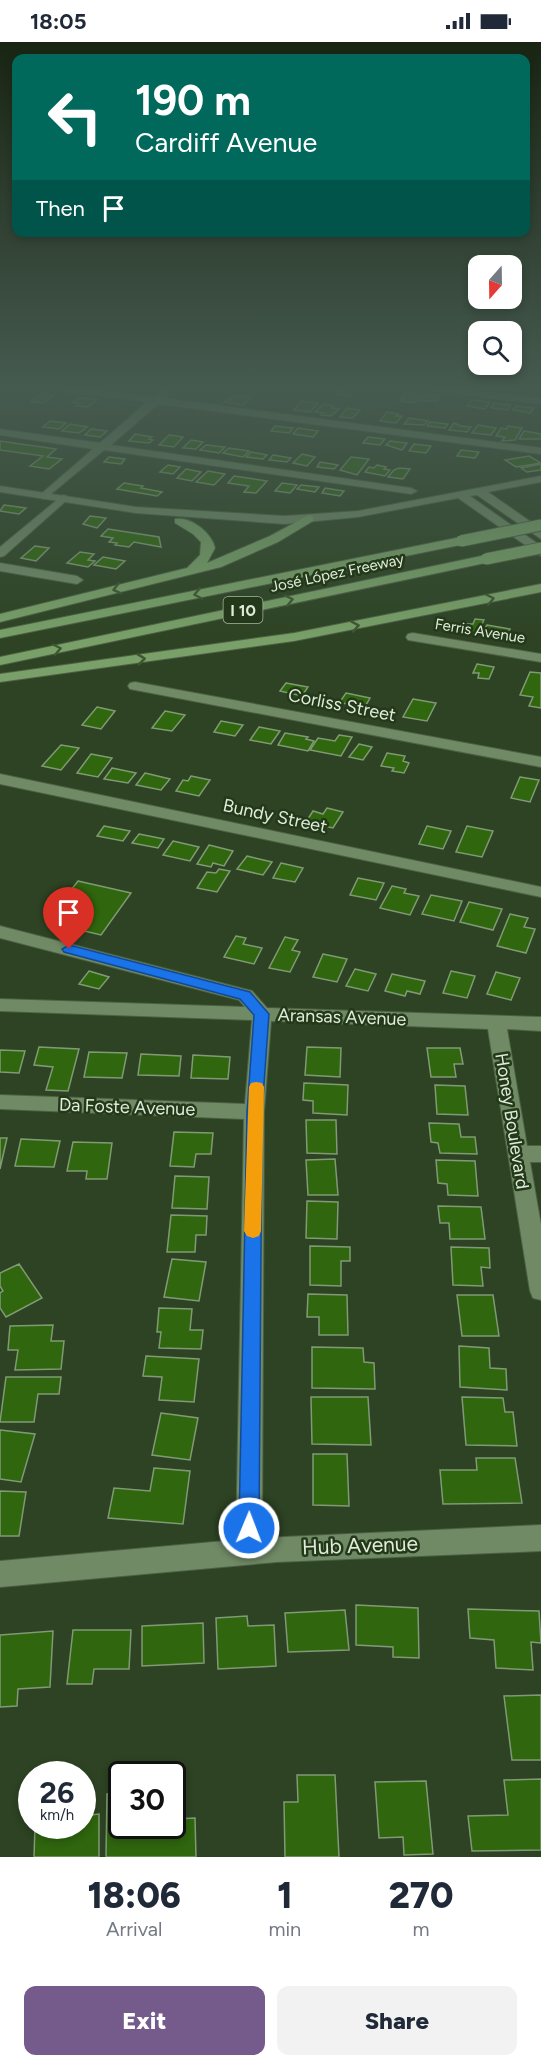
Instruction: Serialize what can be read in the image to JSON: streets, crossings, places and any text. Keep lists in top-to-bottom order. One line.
{"streets":{"highway":["José López Freeway","I 10"],"street":["Ferris Avenue","Corliss Street","Bundy Street","Aransas Avenue","Da Foste Avenue","Honey Boulevard","Hub Avenue"]},"crossings":[["Aransas Avenue","Honey Boulevard"]],"north":"bottom","page":{"status":"18:05","turn":["190 m","Cardiff Avenue"],"then":"Then","speed":"26 km/h","limit":"30","eta":["18:06","Arrival","1","min","270","m"],"buttons":["Exit","Share"]}}
